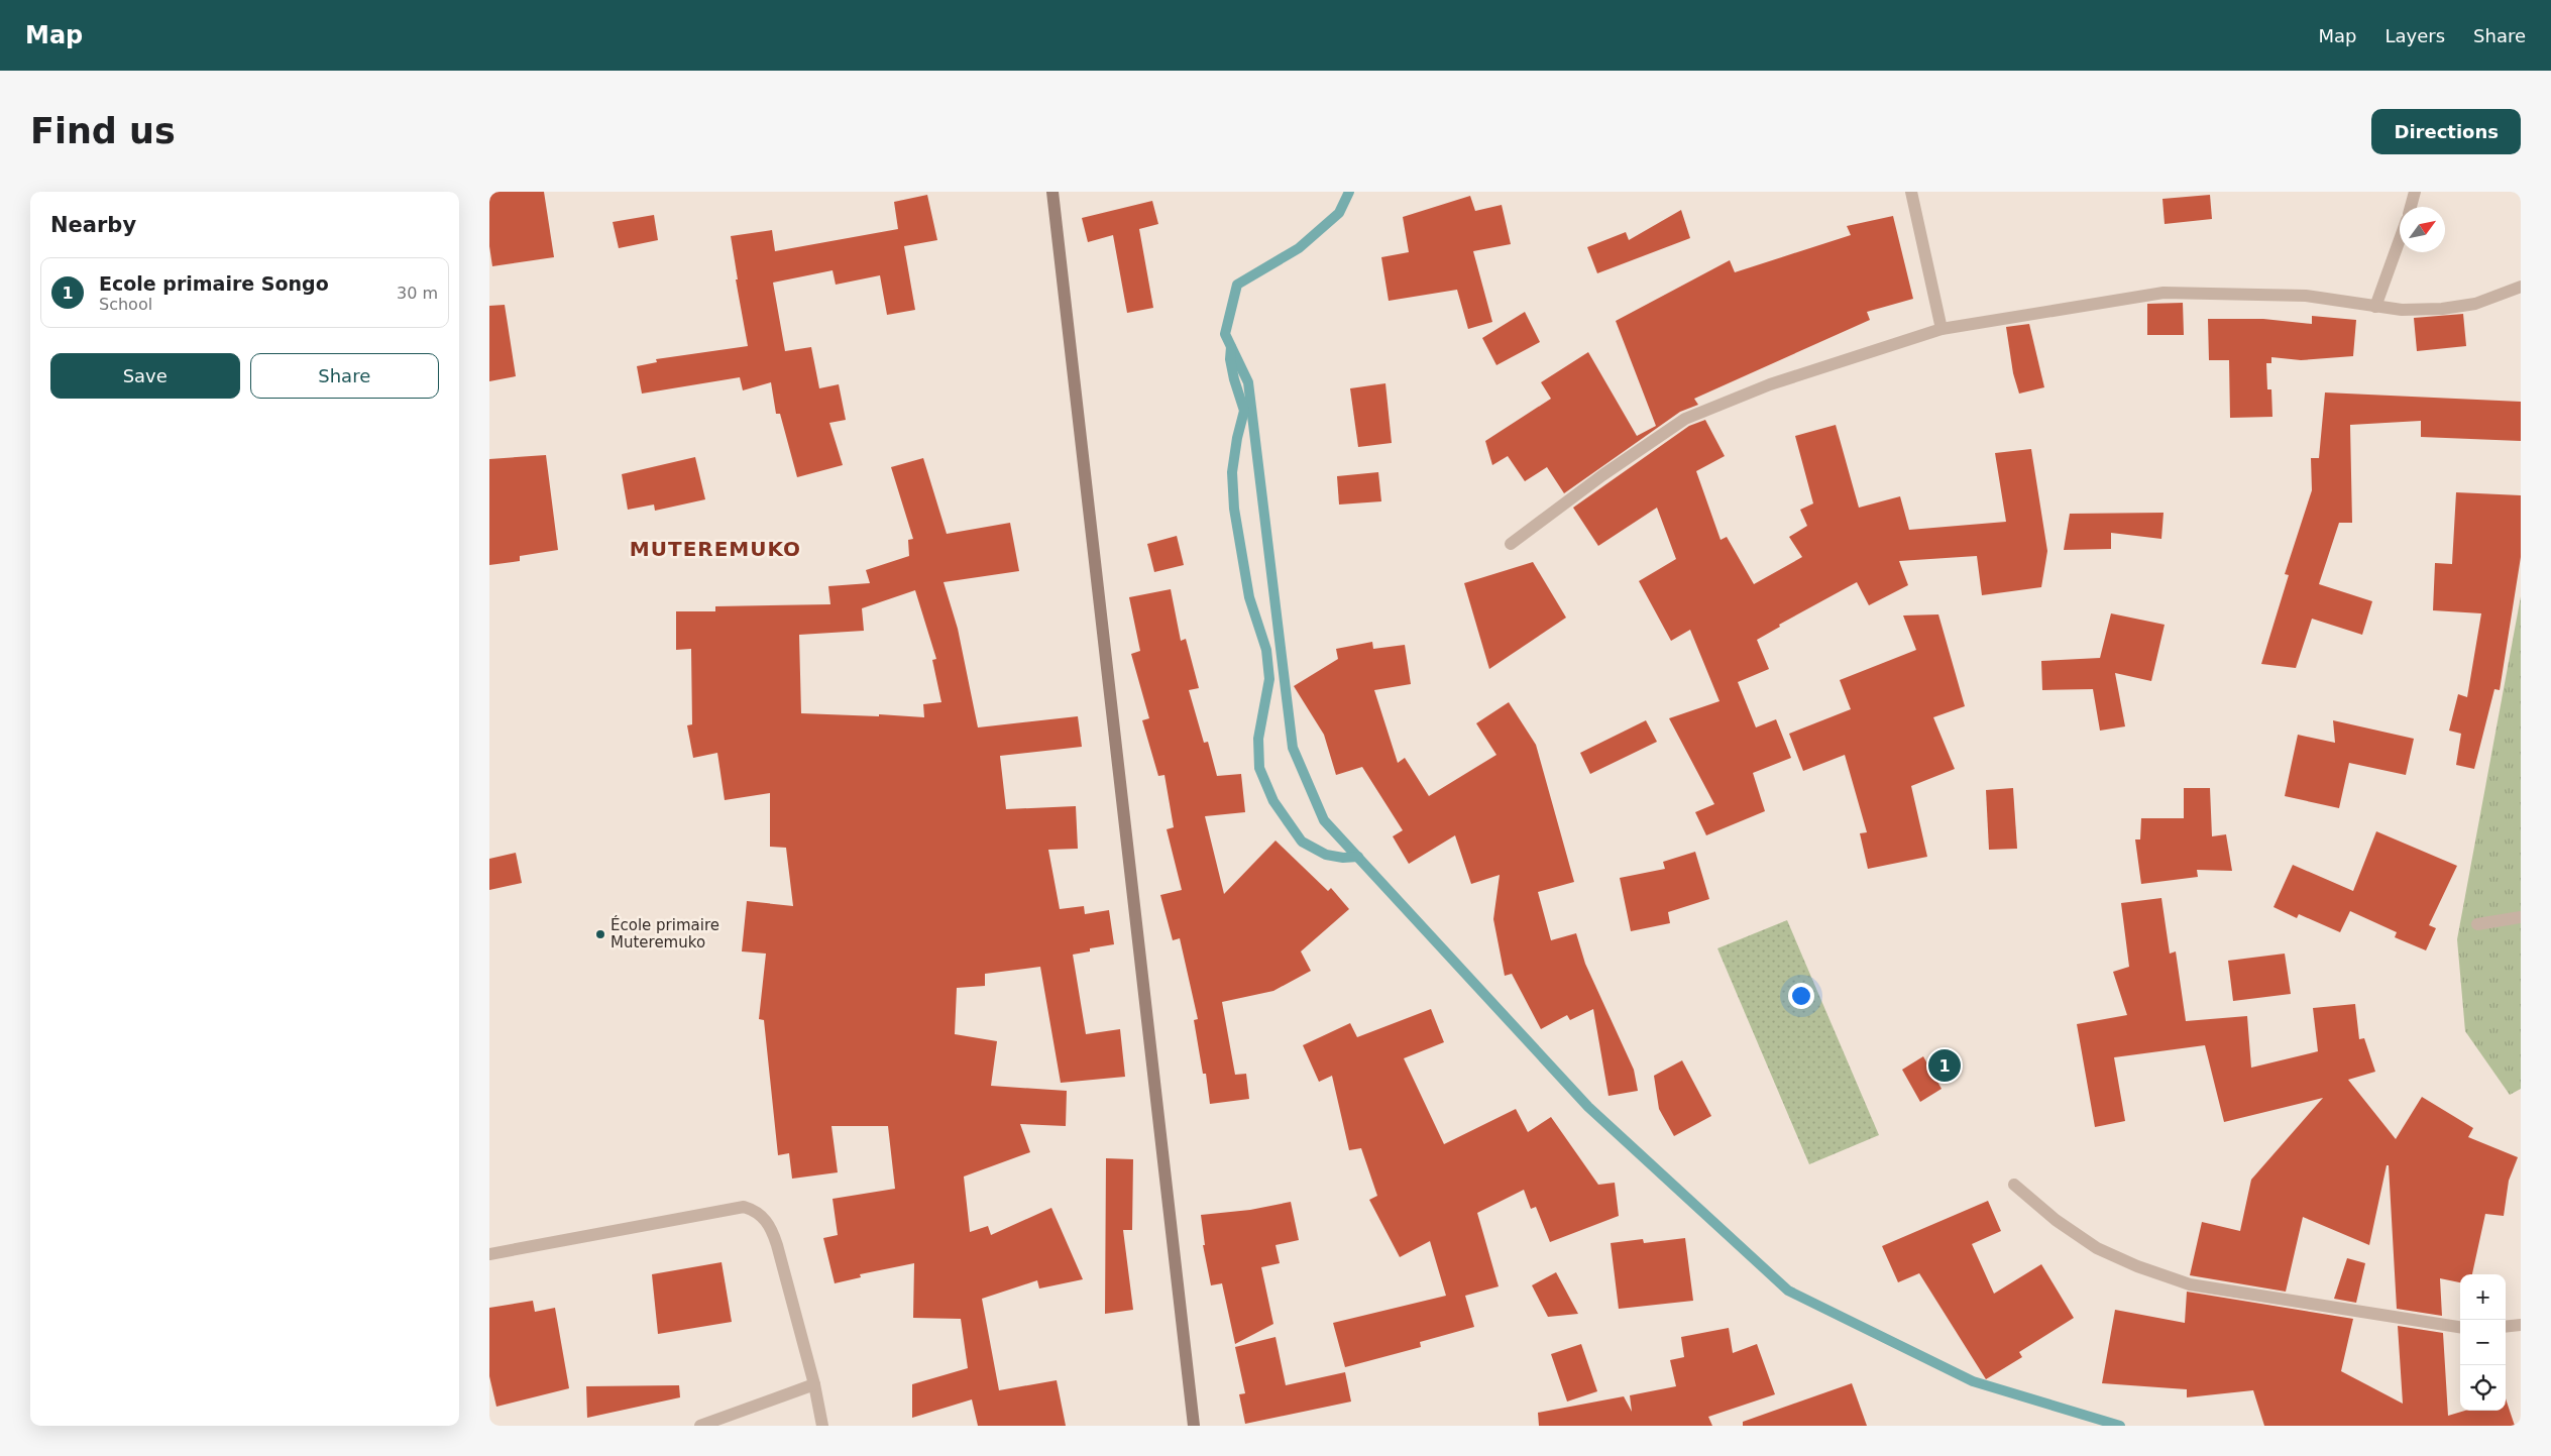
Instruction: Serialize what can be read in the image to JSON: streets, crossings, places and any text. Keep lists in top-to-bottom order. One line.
{"districts":["MUTEREMUKO"],"places":["École primaire Muteremuko"],"north":"top right","page":{"header":"Map","nav":["Map","Layers","Share"],"buttons":["Directions",["Save","Share"]],"title":"Find us","heading":"Nearby","list":[{"mark":"1","name":"Ecole primaire Songo","note":"School","value":"30 m"}],"pins":"1","map_buttons":["+","−"]}}
